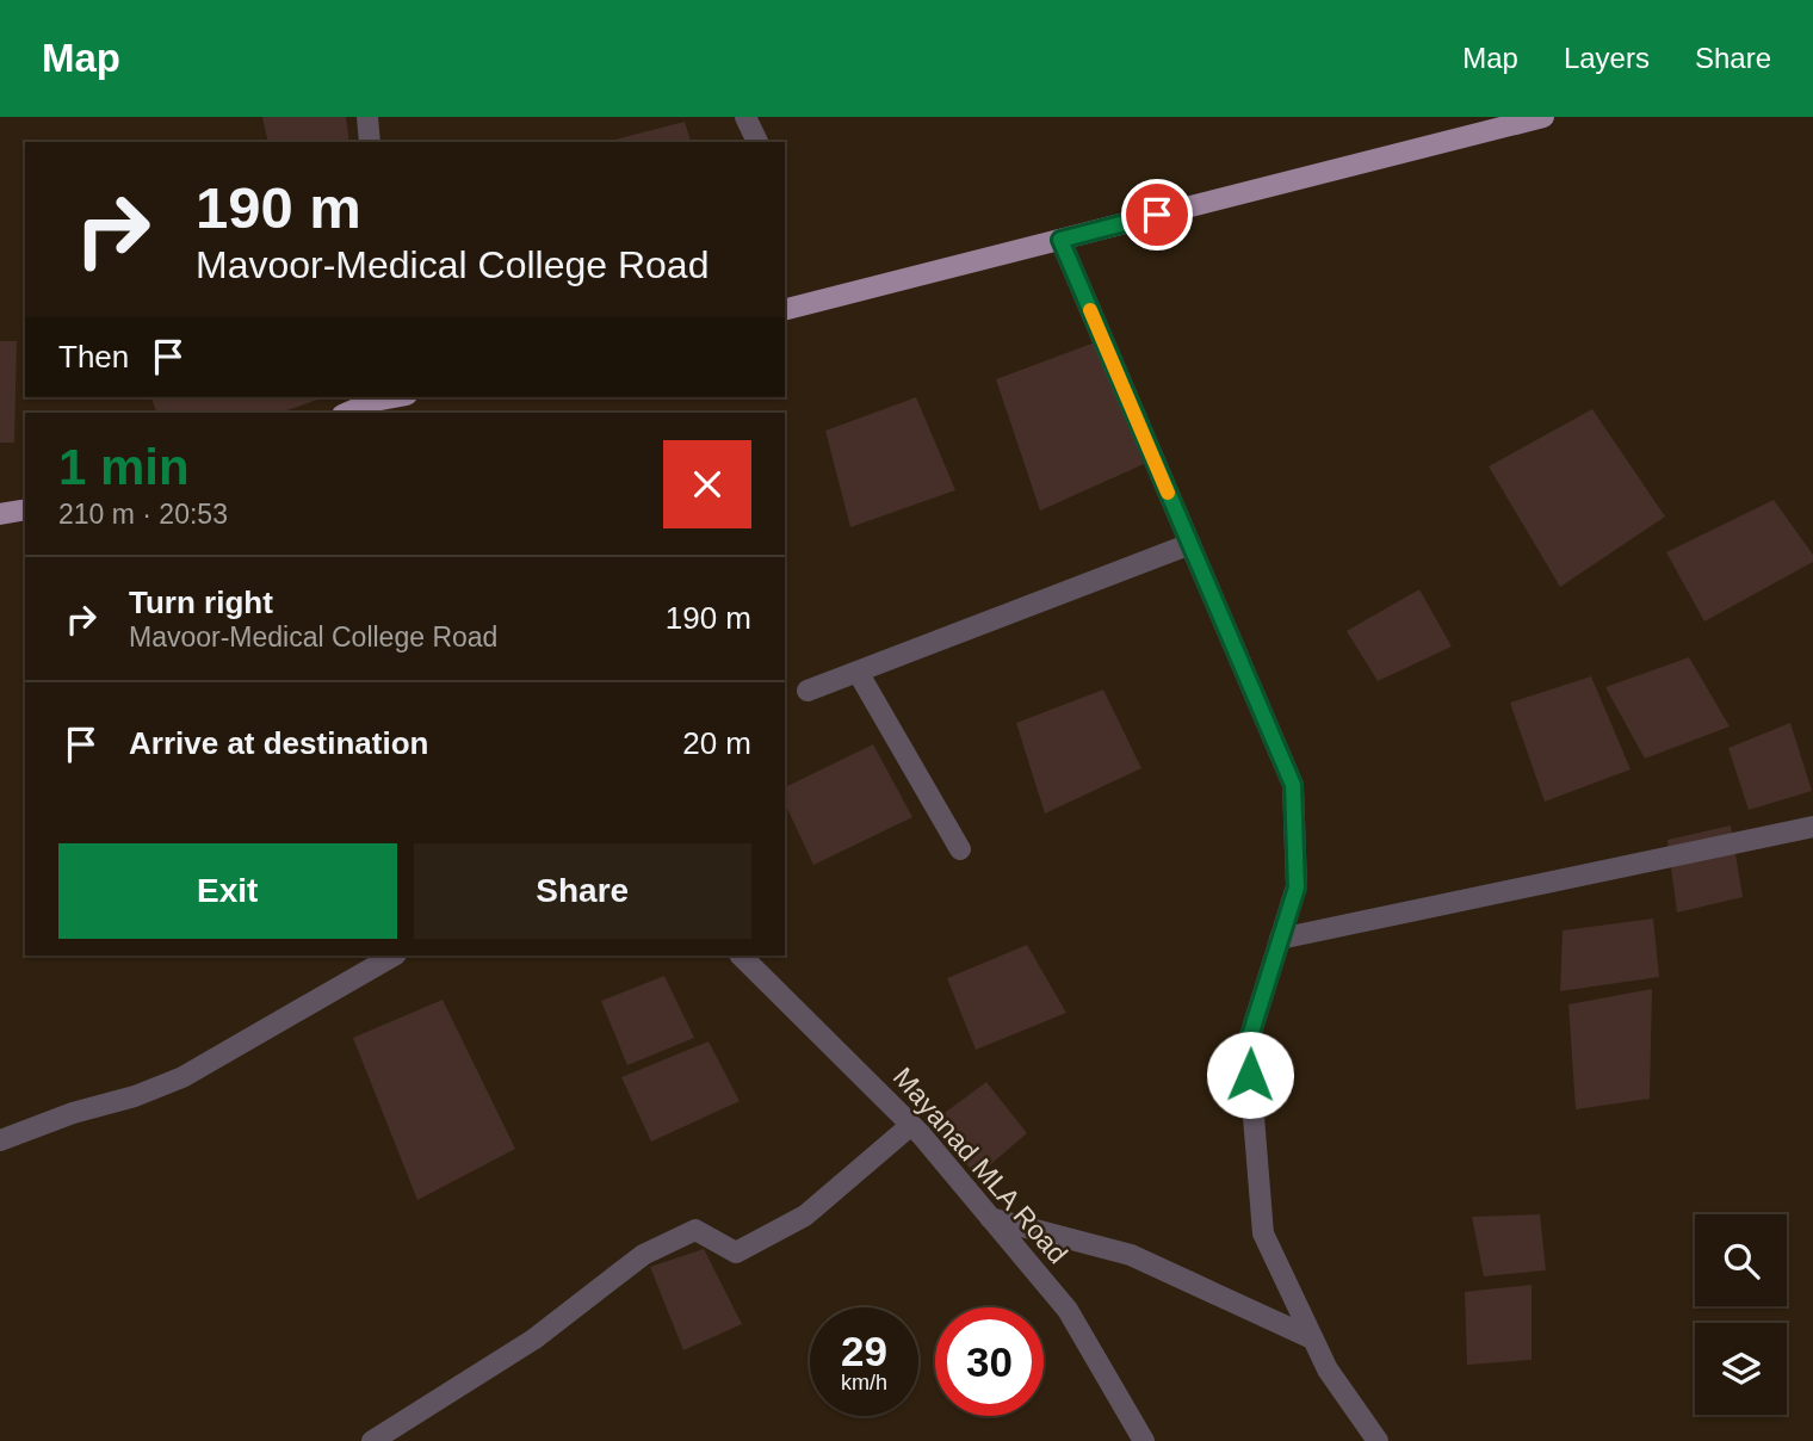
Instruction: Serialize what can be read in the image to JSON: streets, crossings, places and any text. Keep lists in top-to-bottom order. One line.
{"streets":{"street":["Mayanad MLA Road"]},"page":{"header":"Map","nav":["Map","Layers","Share"],"turn":["190 m","Mavoor-Medical College Road"],"then":"Then","heading":["1 min","210 m · 20:53"],"list":[{"name":"Turn right","note":"Mavoor-Medical College Road","value":"190 m"},{"name":"Arrive at destination","value":"20 m"}],"buttons":["Exit","Share"],"speed":"29 km/h","limit":"30"}}
